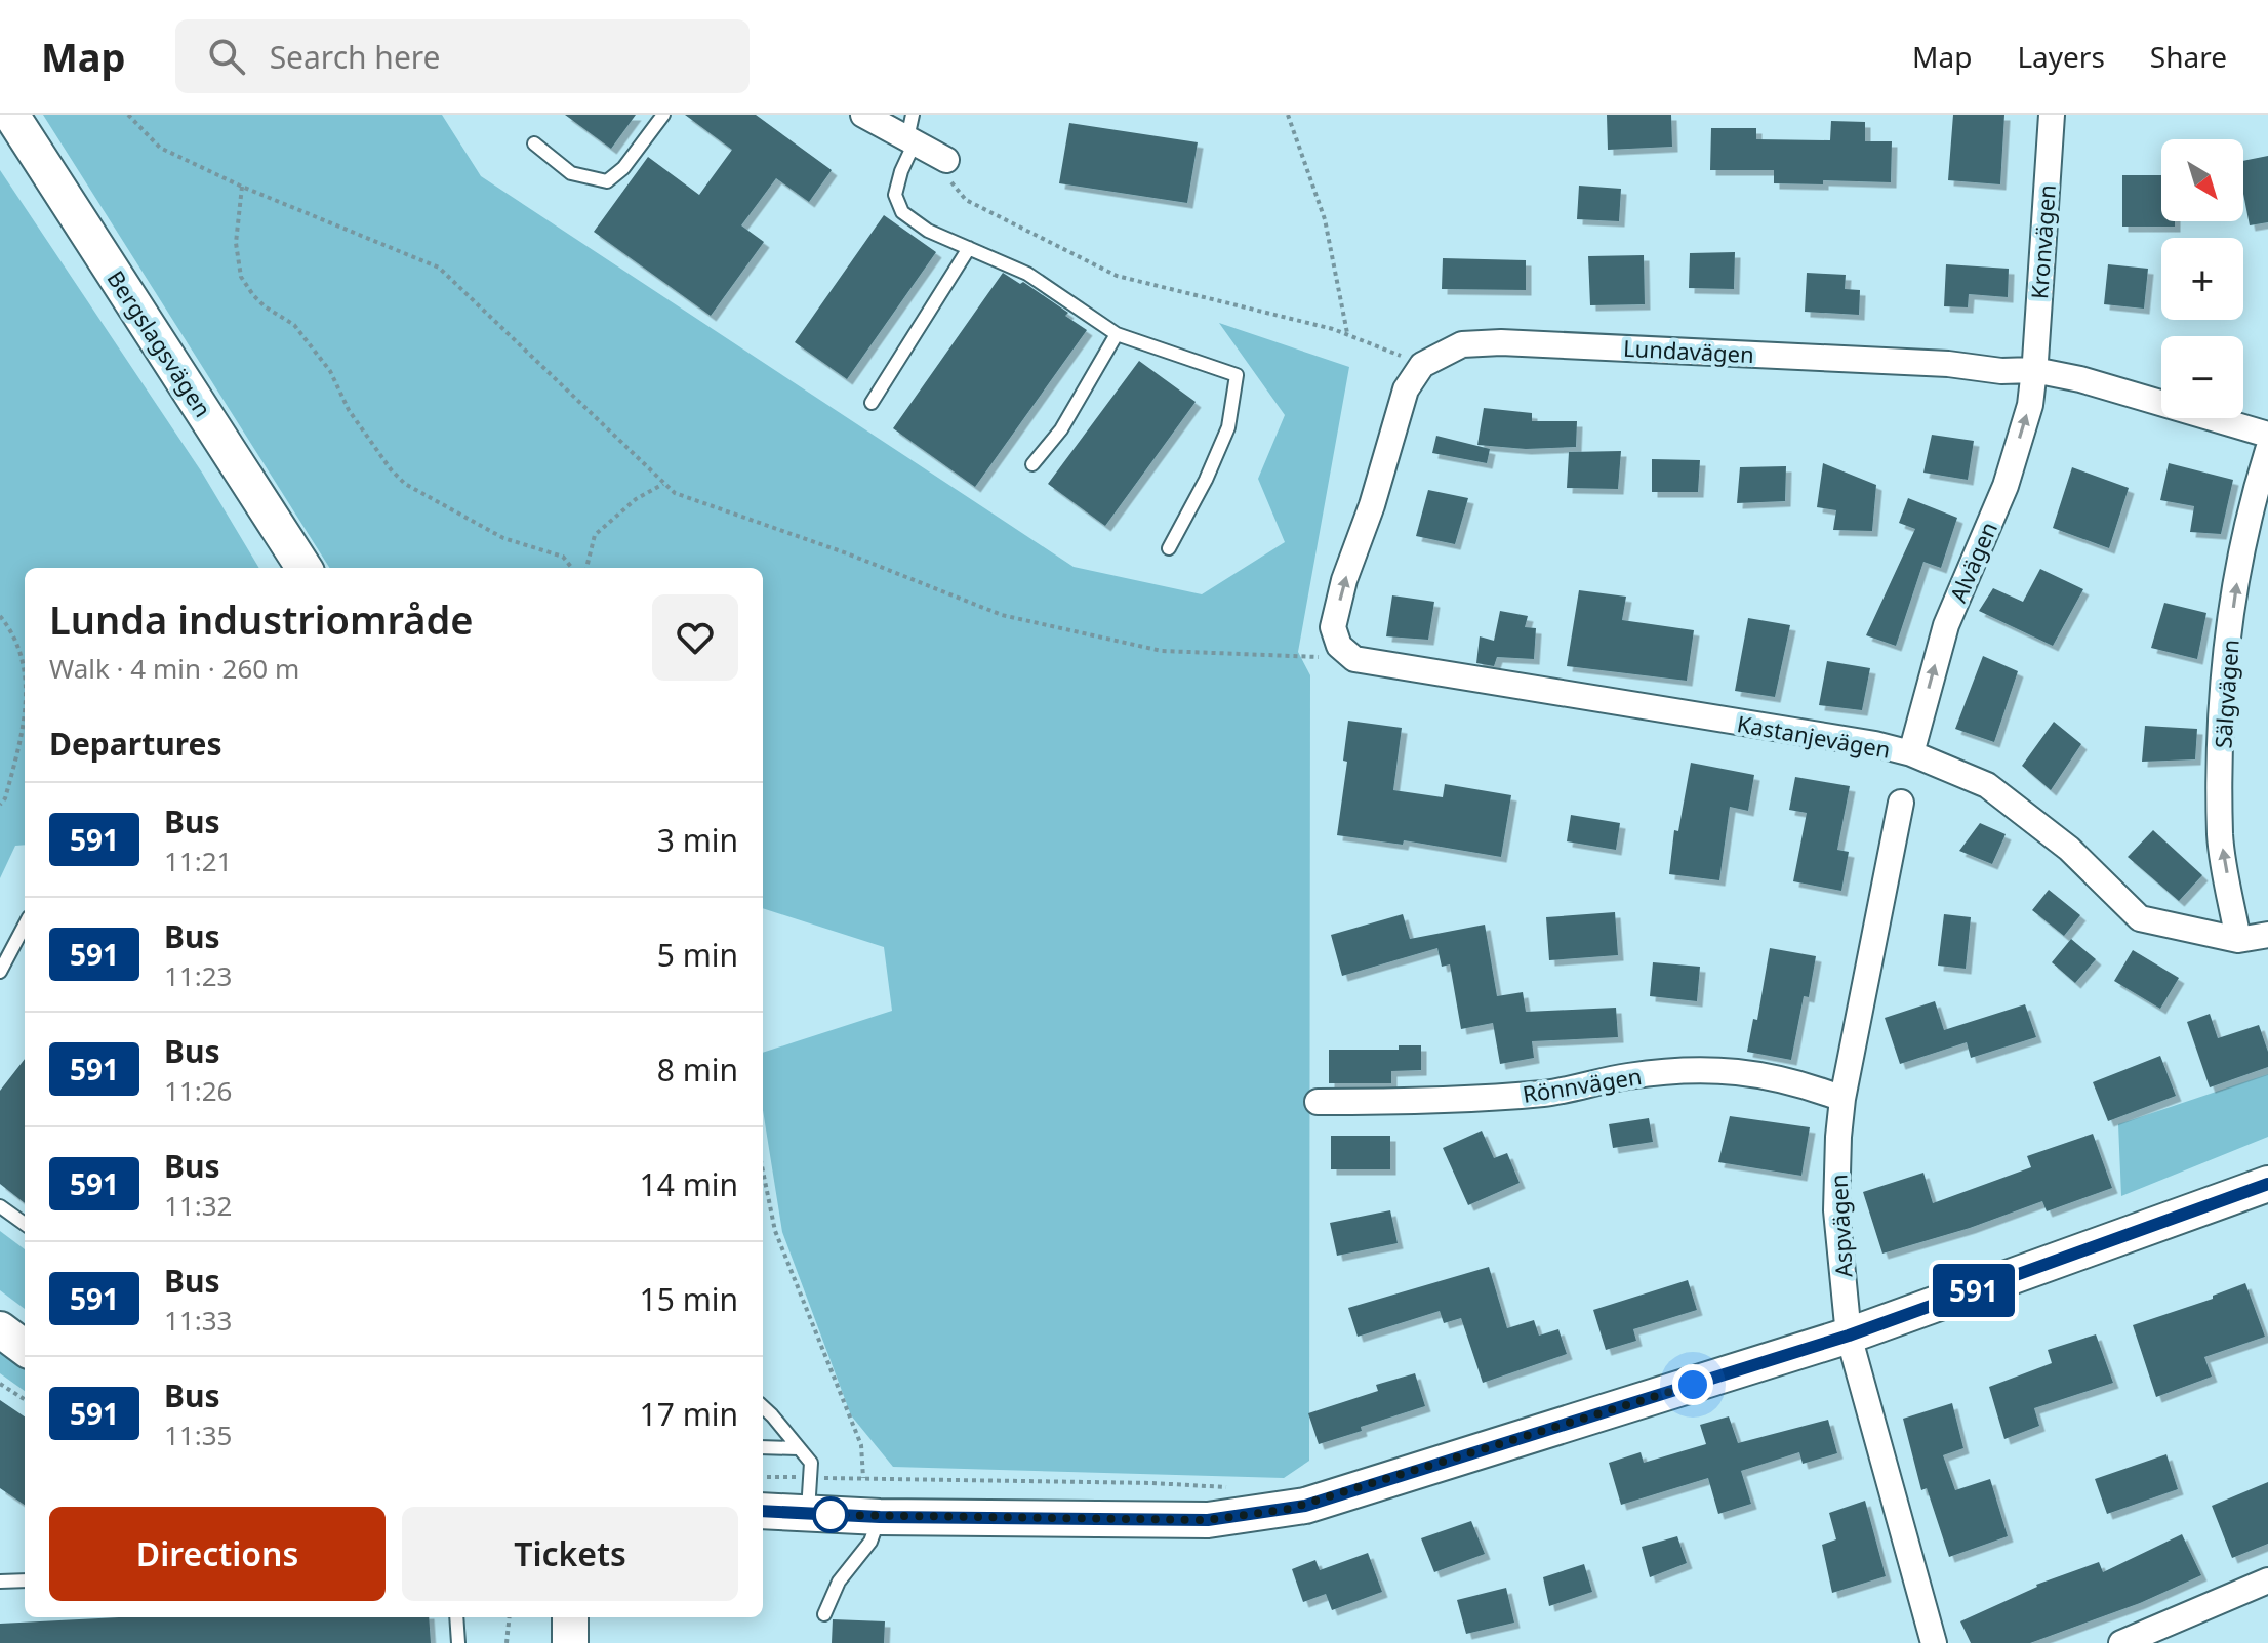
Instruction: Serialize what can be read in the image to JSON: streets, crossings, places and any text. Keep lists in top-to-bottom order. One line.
{"streets":{"street":["Kronvägen","Bergslagsvägen","Lundavägen","Alvägen","Sälgvägen","Kastanjevägen","Rönnvägen","Aspvägen"]},"crossings":[["Kronvägen","Lundavägen"],["Kronvägen","Alvägen"],["Lundavägen","Alvägen"],["Alvägen","Kastanjevägen"],["Sälgvägen","Kastanjevägen"],["Rönnvägen","Aspvägen"]],"one_way":["Alvägen","Sälgvägen"],"lines":["bus line 591"],"north":"bottom right","page":{"header":"Map","search":"Search here","nav":["Map","Layers","Share"],"on_map":"591","map_buttons":["+","−"],"heading":[["Lunda industriområde","Walk · 4 min · 260 m"],"Departures"],"list":[{"mark":"591","name":"Bus","note":"11:21","value":"3 min"},{"mark":"591","name":"Bus","note":"11:23","value":"5 min"},{"mark":"591","name":"Bus","note":"11:26","value":"8 min"},{"mark":"591","name":"Bus","note":"11:32","value":"14 min"},{"mark":"591","name":"Bus","note":"11:33","value":"15 min"},{"mark":"591","name":"Bus","note":"11:35","value":"17 min"}],"buttons":["Directions","Tickets"]}}
